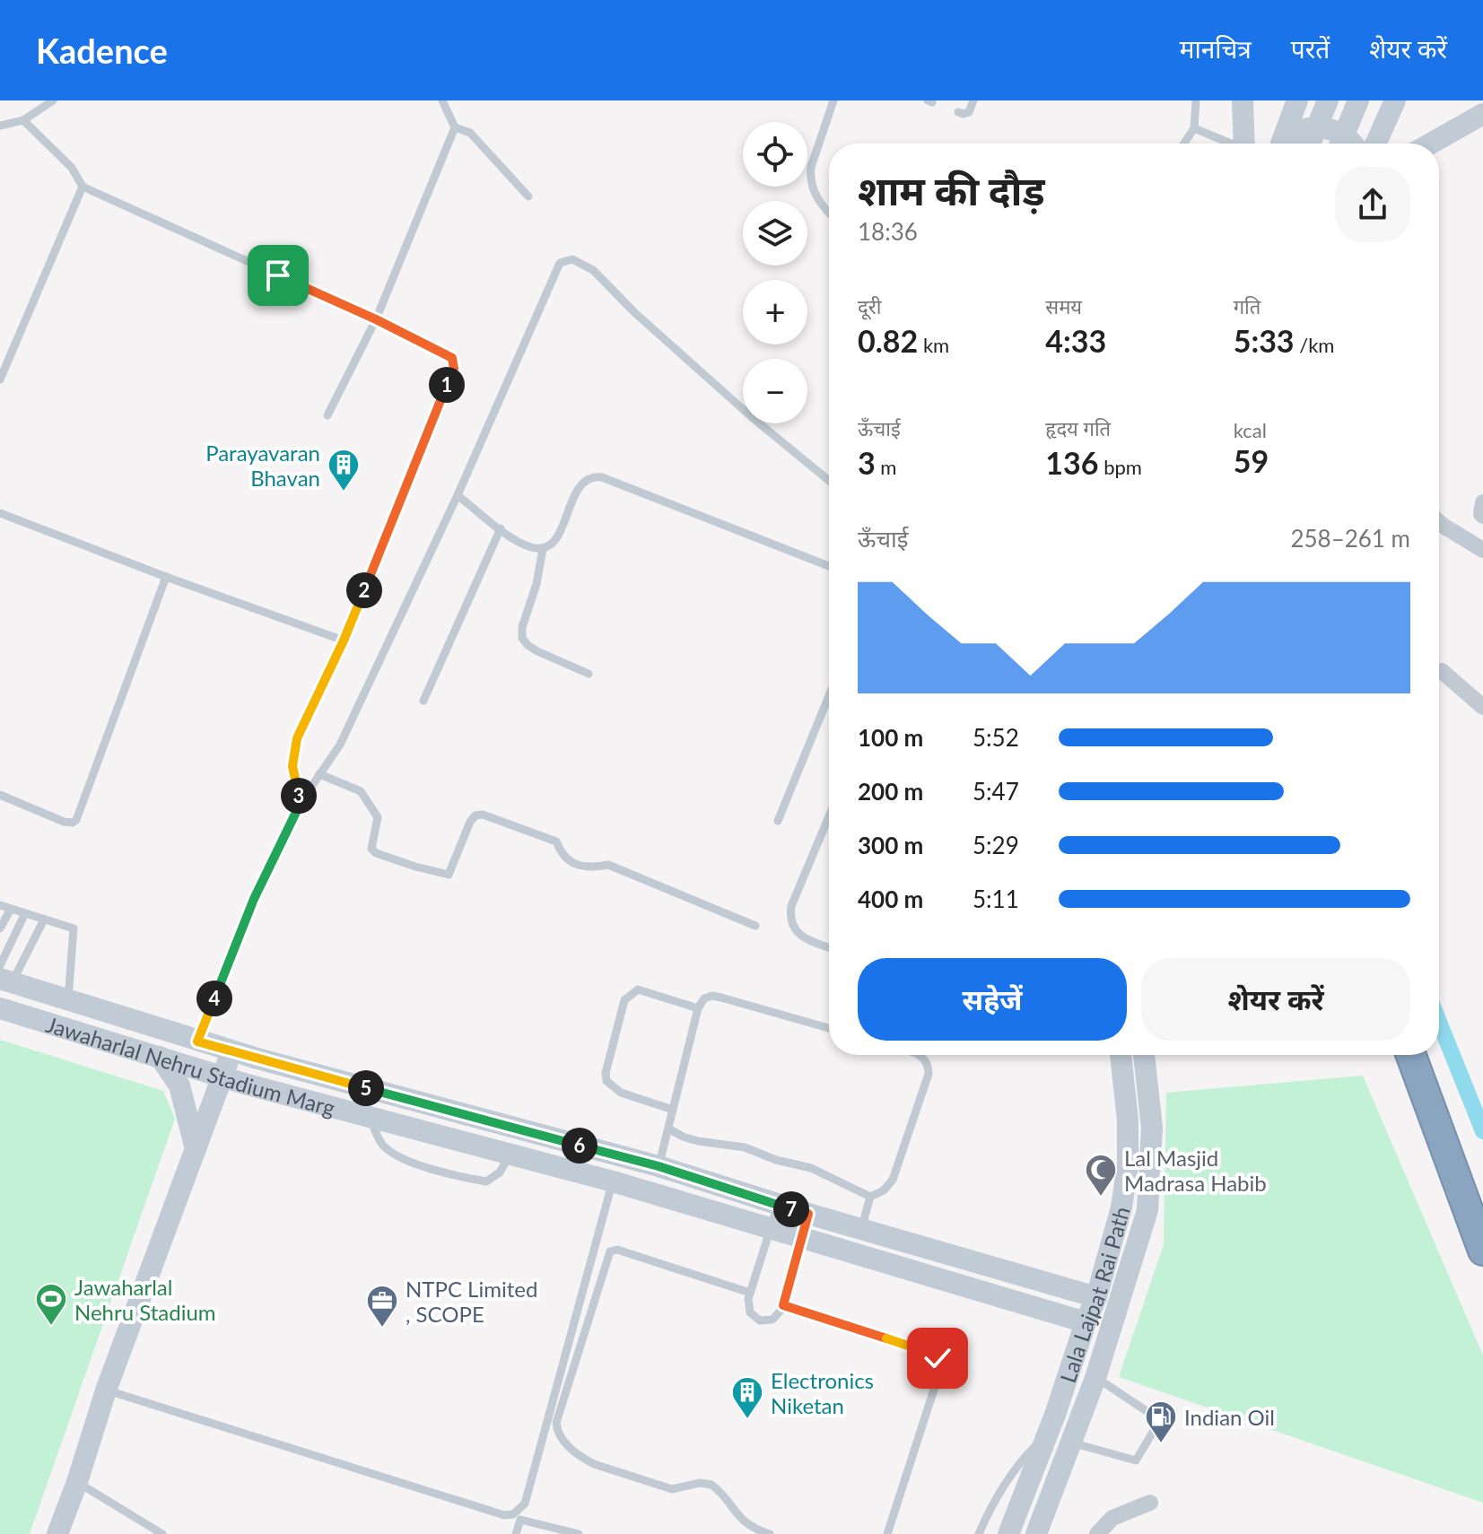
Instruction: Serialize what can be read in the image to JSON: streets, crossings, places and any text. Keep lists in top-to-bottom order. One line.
{"streets":{"street":["Jawaharlal Nehru Stadium Marg","Lala Lajpat Rai Path"]},"crossings":[["Jawaharlal Nehru Stadium Marg","Lala Lajpat Rai Path"]],"places":{"building":["Parayavaran Bhavan","Electronics Niketan"],"mosque":["Lal Masjid Madrasa Habib"],"sports":["Jawaharlal Nehru Stadium"],"office":["NTPC Limited , SCOPE"],"fuel station":["Indian Oil"]},"page":{"header":"Kadence","nav":["मानचित्र","परतें","शेयर करें"],"map_buttons":["+","−"],"heading":["शाम की दौड़","18:36"],"stats":[["दूरी","0.82 km"],["समय","4:33"],["गति","5:33 /km"],["ऊँचाई","3 m"],["हृदय गति","136 bpm"],["kcal","59"]],"pins":["1","2","3","4","5","6","7"],"chart":["ऊँचाई","258–261 m"],"list":[{"name":"100 m","note":"5:52"},{"name":"200 m","note":"5:47"},{"name":"300 m","note":"5:29"},{"name":"400 m","note":"5:11"}],"buttons":["सहेजें","शेयर करें"]}}
